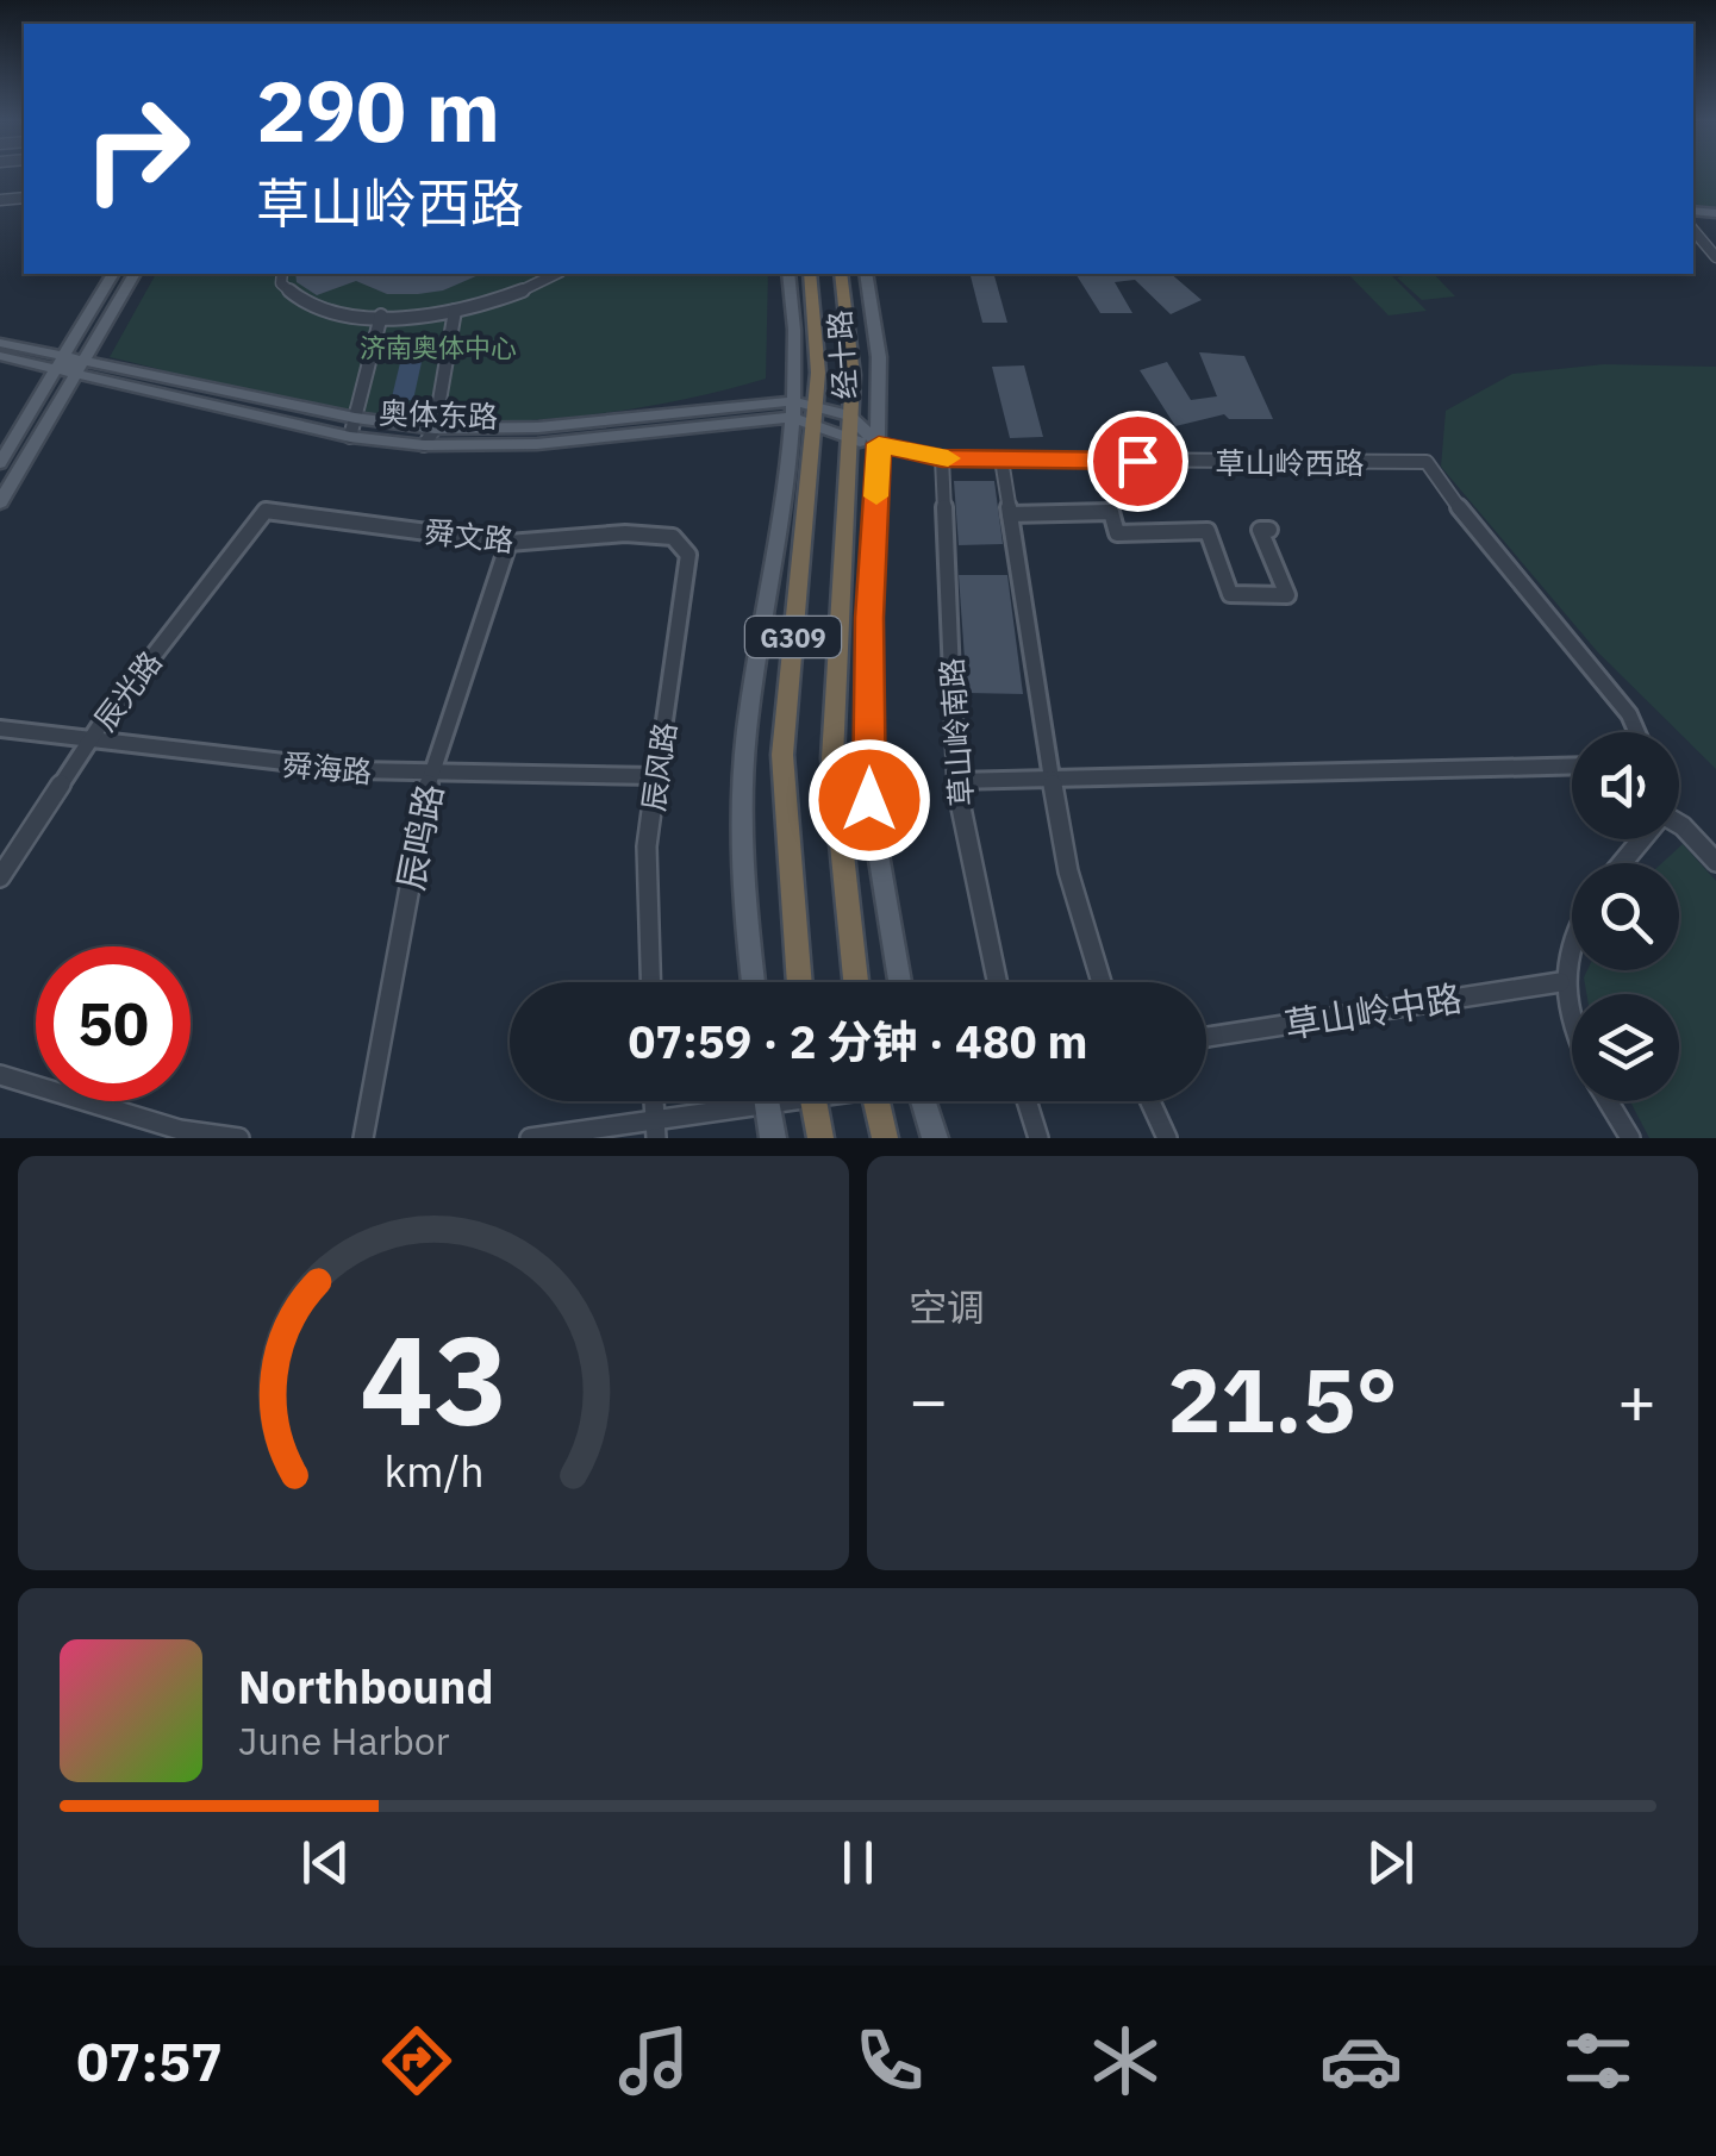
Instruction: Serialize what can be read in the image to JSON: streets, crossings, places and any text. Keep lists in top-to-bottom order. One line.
{"streets":{"highway":["经十路","G309"],"main road":["奥体东路"],"street":["草山岭西路","舜文路","辰光路","草山岭南路","辰风路","舜海路","辰鸣路","草山岭中路"]},"crossings":[["经十路","奥体东路"],["经十路","草山岭西路"],["奥体东路","草山岭西路"],["草山岭西路","草山岭南路"],["舜文路","辰光路"],["舜文路","辰风路"],["舜文路","辰鸣路"],["辰光路","舜海路"],["辰风路","舜海路"],["舜海路","辰鸣路"]],"parks":["济南奥体中心"],"page":{"turn":["290 m","草山岭西路"],"limit":"50","trip":"07:59 · 2 分钟 · 480 m","tile":"空调","heat":["−","21.5°","+"],"song":["Northbound","June Harbor"],"tabs":"07:57","gauge":["43","km/h"]}}
